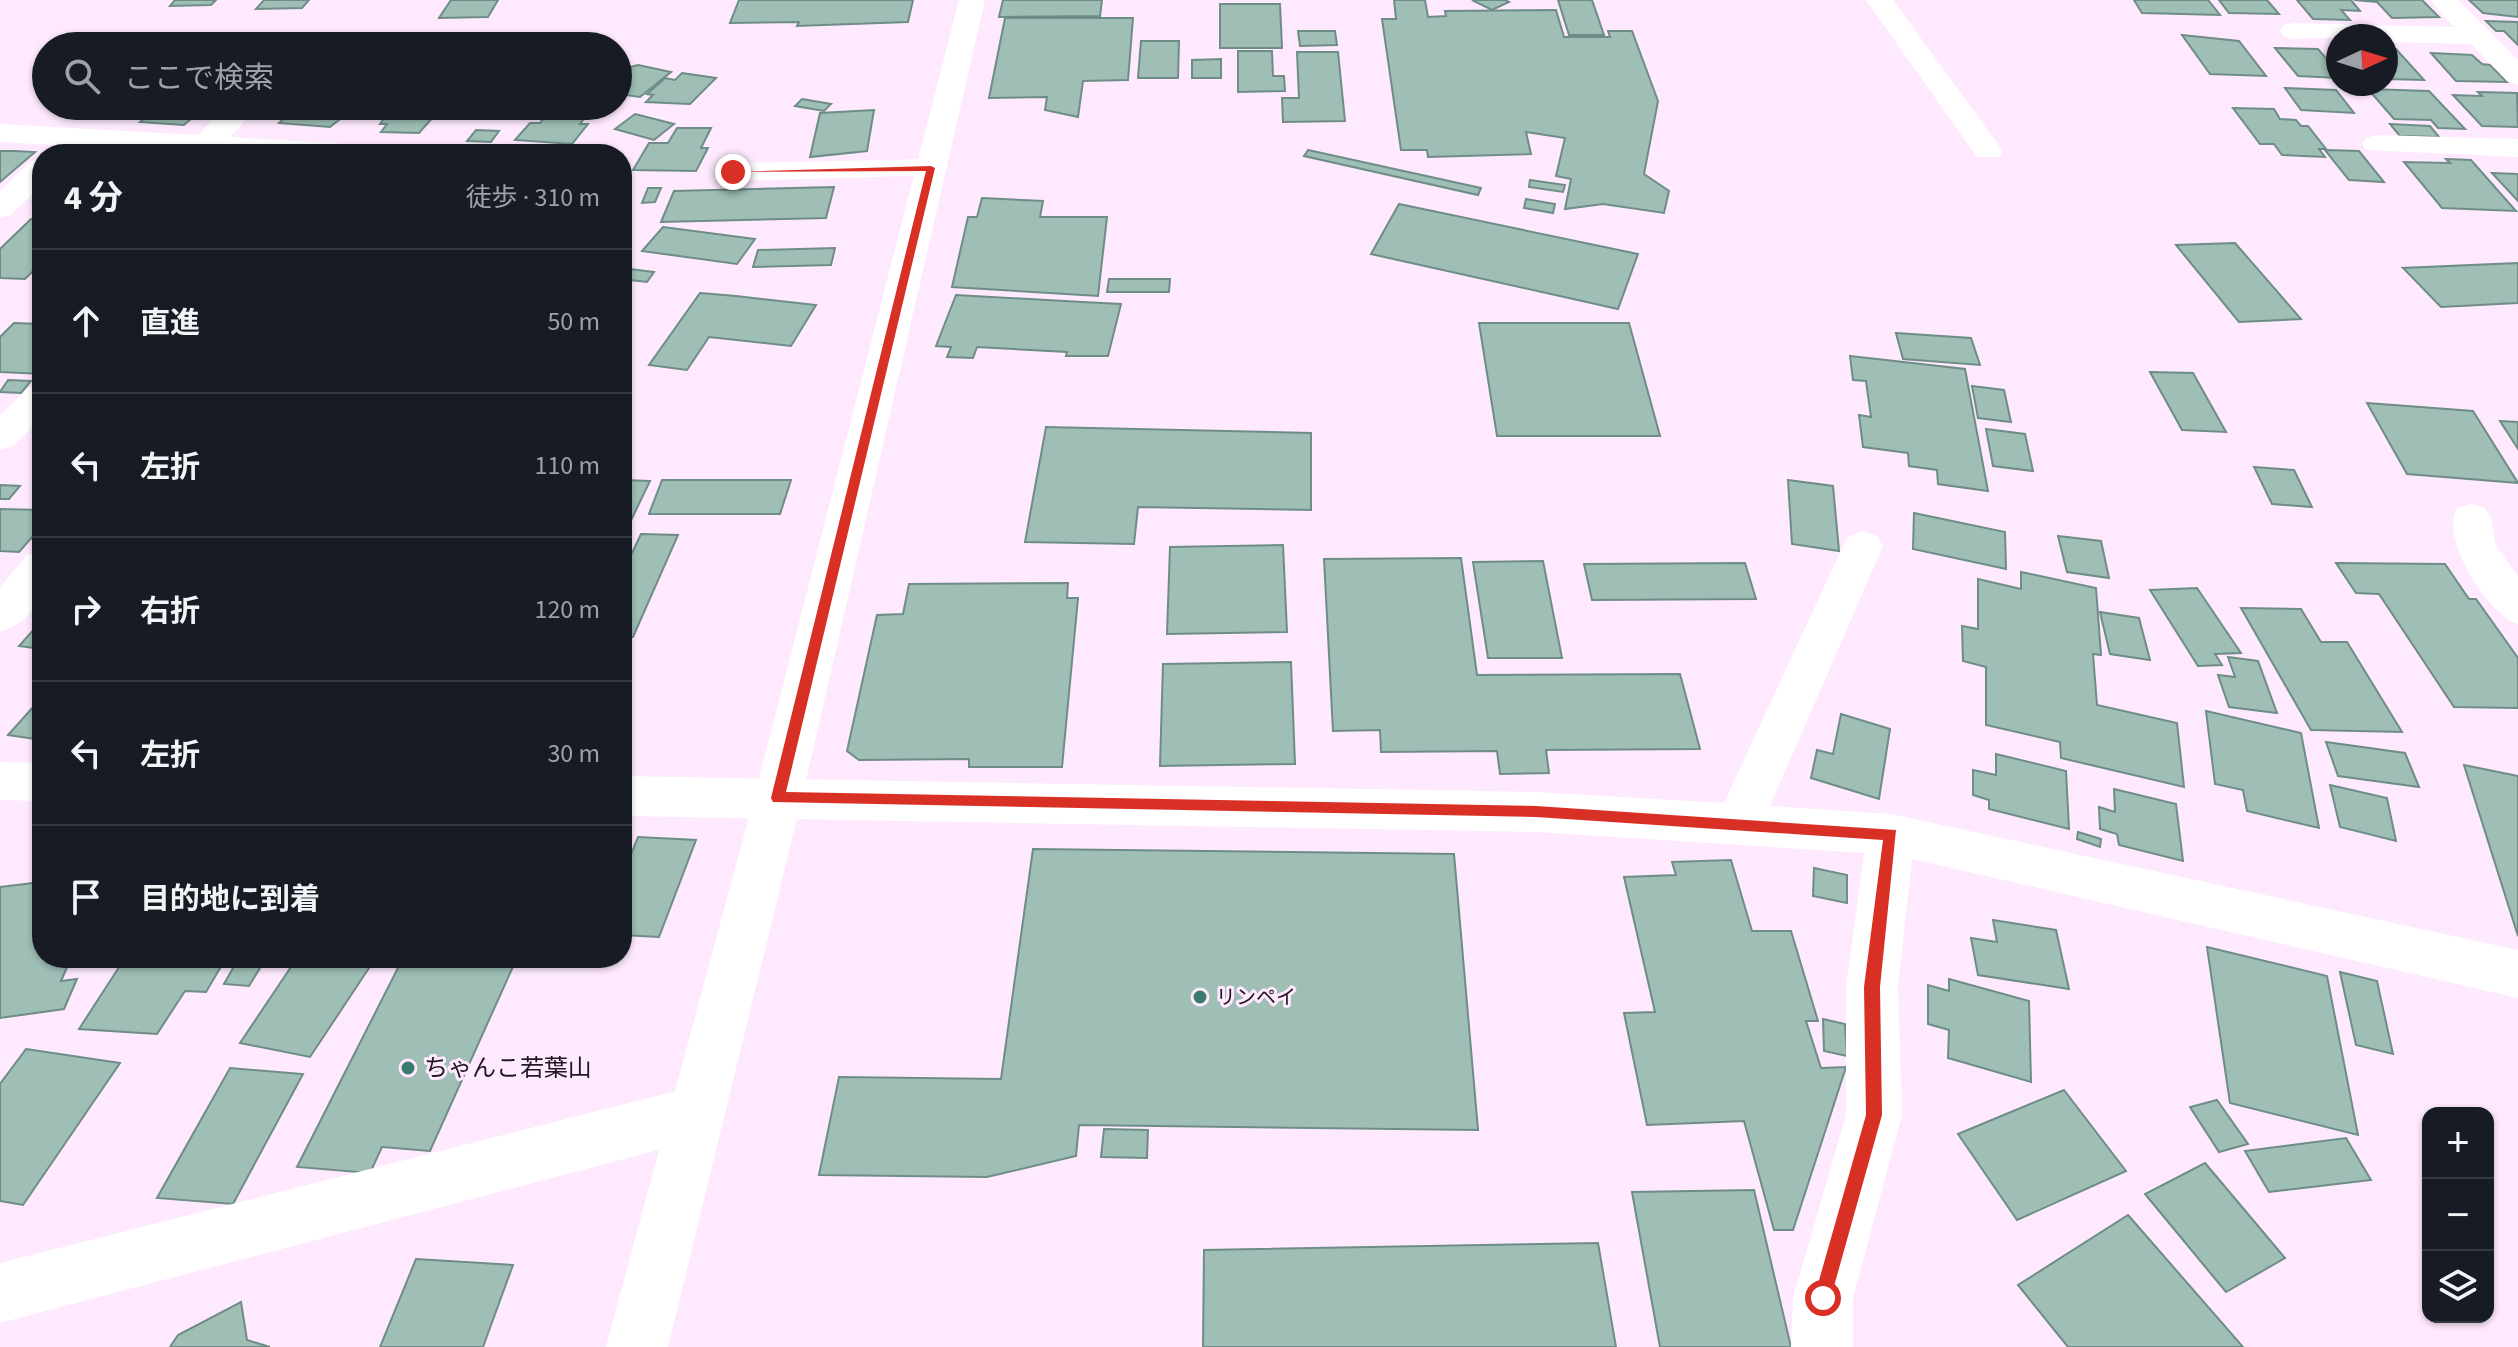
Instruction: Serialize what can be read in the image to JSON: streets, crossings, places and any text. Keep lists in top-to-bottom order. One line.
{"places":["リンペイ","ちゃんこ若葉山"],"north":"right","page":{"search":"ここで検索","heading":["4 分","徒歩 · 310 m"],"list":[["直進","50 m"],["左折","110 m"],["右折","120 m"],["左折","30 m"],"目的地に到着"],"map_buttons":["+","−"]}}
